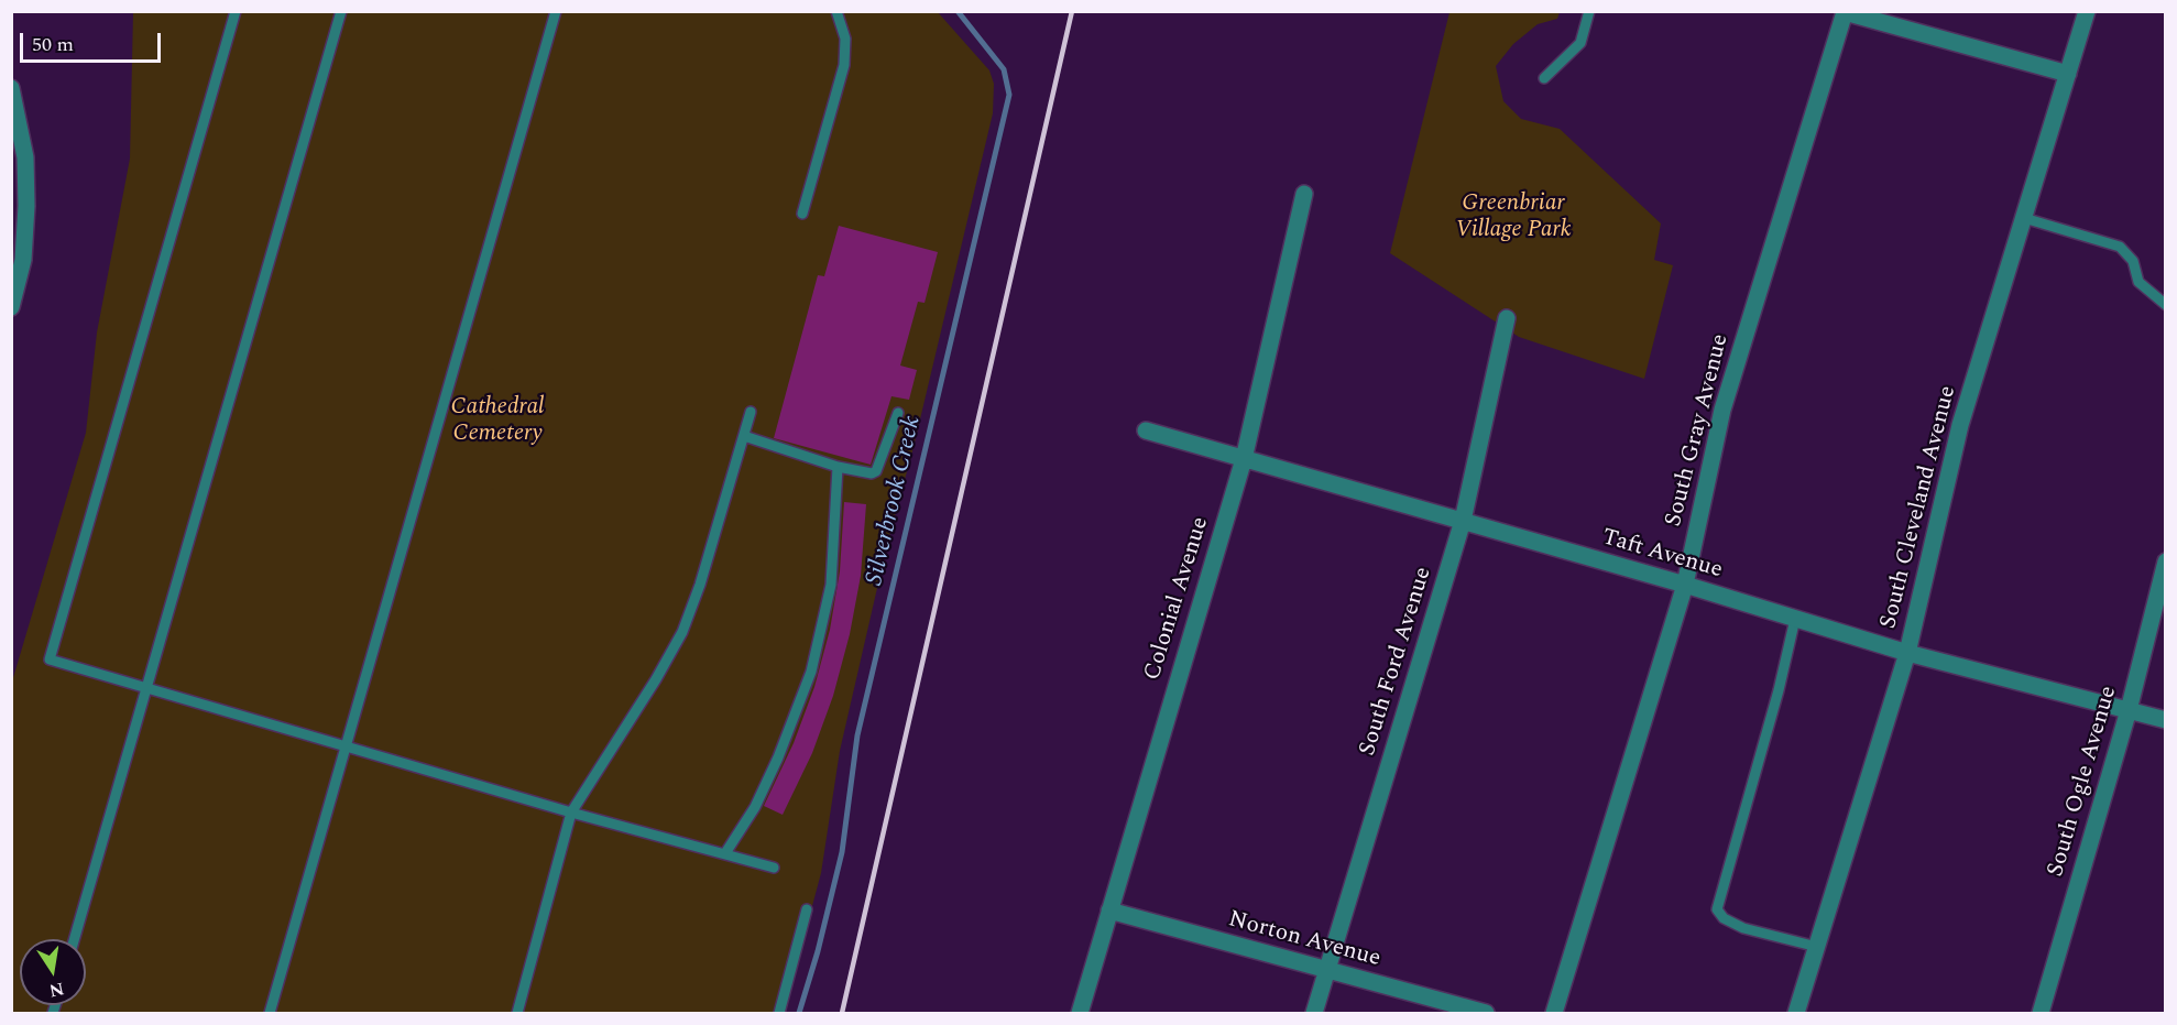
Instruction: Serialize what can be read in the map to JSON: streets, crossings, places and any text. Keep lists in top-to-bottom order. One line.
{"streets":{"street":["South Gray Avenue","South Cleveland Avenue","Taft Avenue","Colonial Avenue","South Ford Avenue","South Ogle Avenue","Norton Avenue"]},"crossings":[["South Gray Avenue","Taft Avenue"],["South Cleveland Avenue","Taft Avenue"],["Taft Avenue","Colonial Avenue"],["Taft Avenue","South Ford Avenue"],["Taft Avenue","South Ogle Avenue"],["Colonial Avenue","Norton Avenue"],["South Ford Avenue","Norton Avenue"]],"water":["Silverbrook Creek"],"parks":["Greenbriar Village Park","Cathedral Cemetery"],"scale_bar":"50 m","north":"bottom"}
